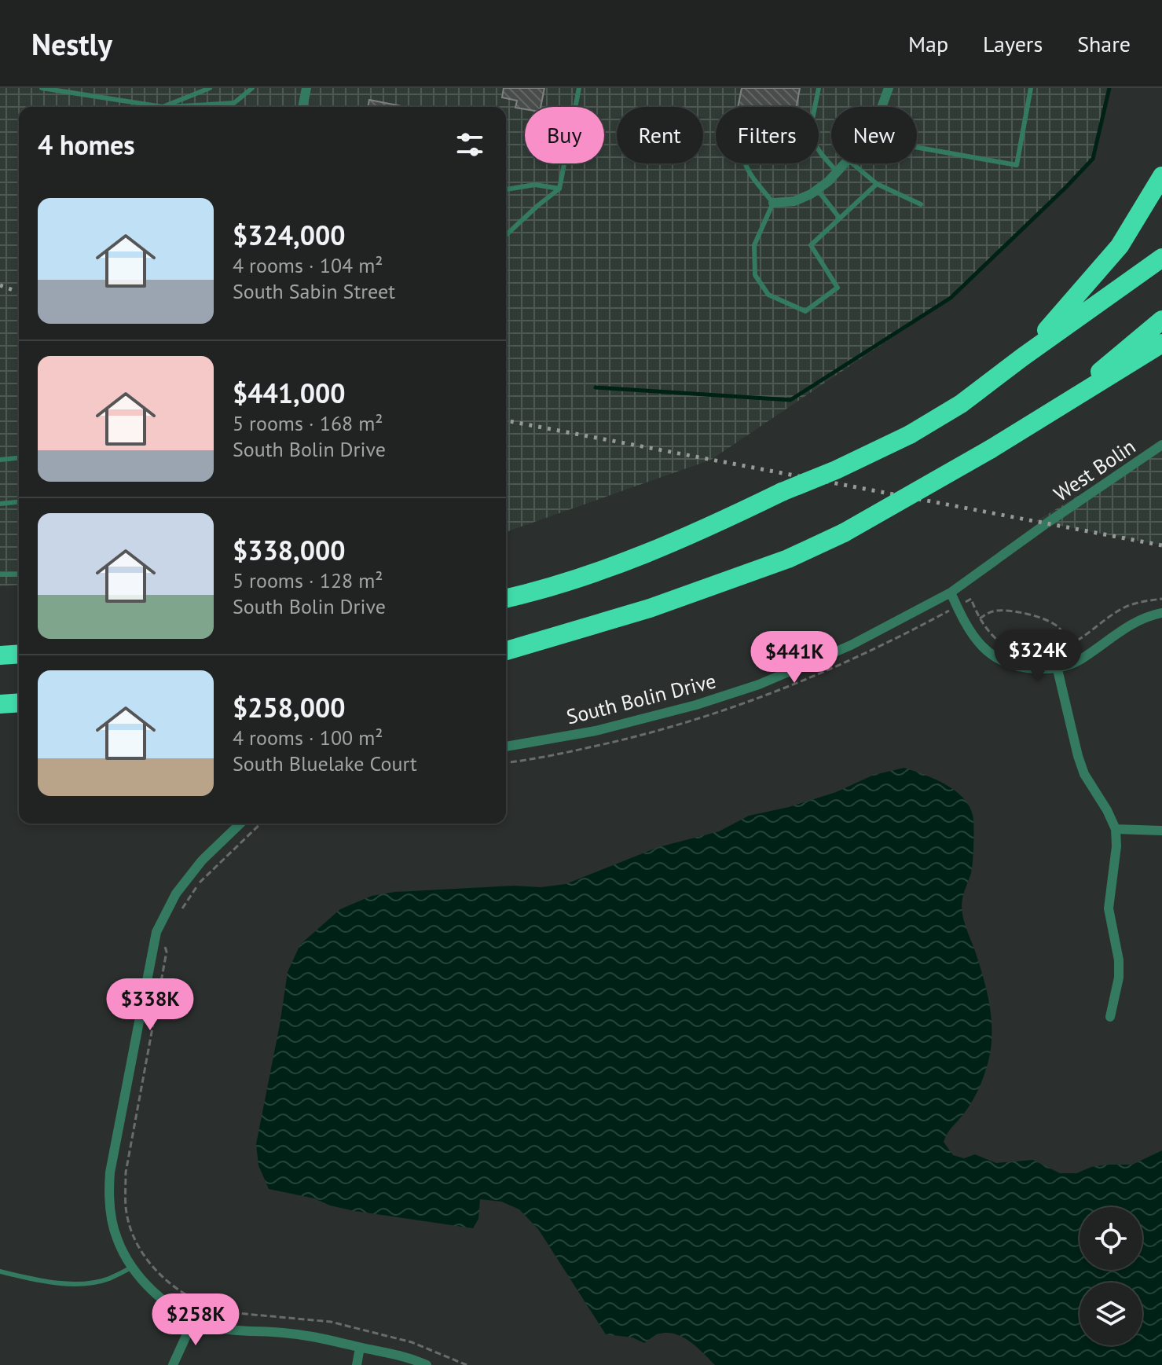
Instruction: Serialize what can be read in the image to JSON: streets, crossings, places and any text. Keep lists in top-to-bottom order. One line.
{"streets":{"street":["West Bolin","South Bolin Drive"]},"crossings":[["West Bolin","South Bolin Drive"]],"page":{"header":"Nestly","nav":["Map","Layers","Share"],"chip":["Buy","Rent","Filters","New"],"heading":"4 homes","list":[{"name":"$324,000","note":"4 rooms · 104 m² · South Sabin Street"},{"name":"$441,000","note":"5 rooms · 168 m² · South Bolin Drive"},{"name":"$338,000","note":"5 rooms · 128 m² · South Bolin Drive"},{"name":"$258,000","note":"4 rooms · 100 m² · South Bluelake Court"}],"price":["$324K","$441K","$338K","$258K"]}}
